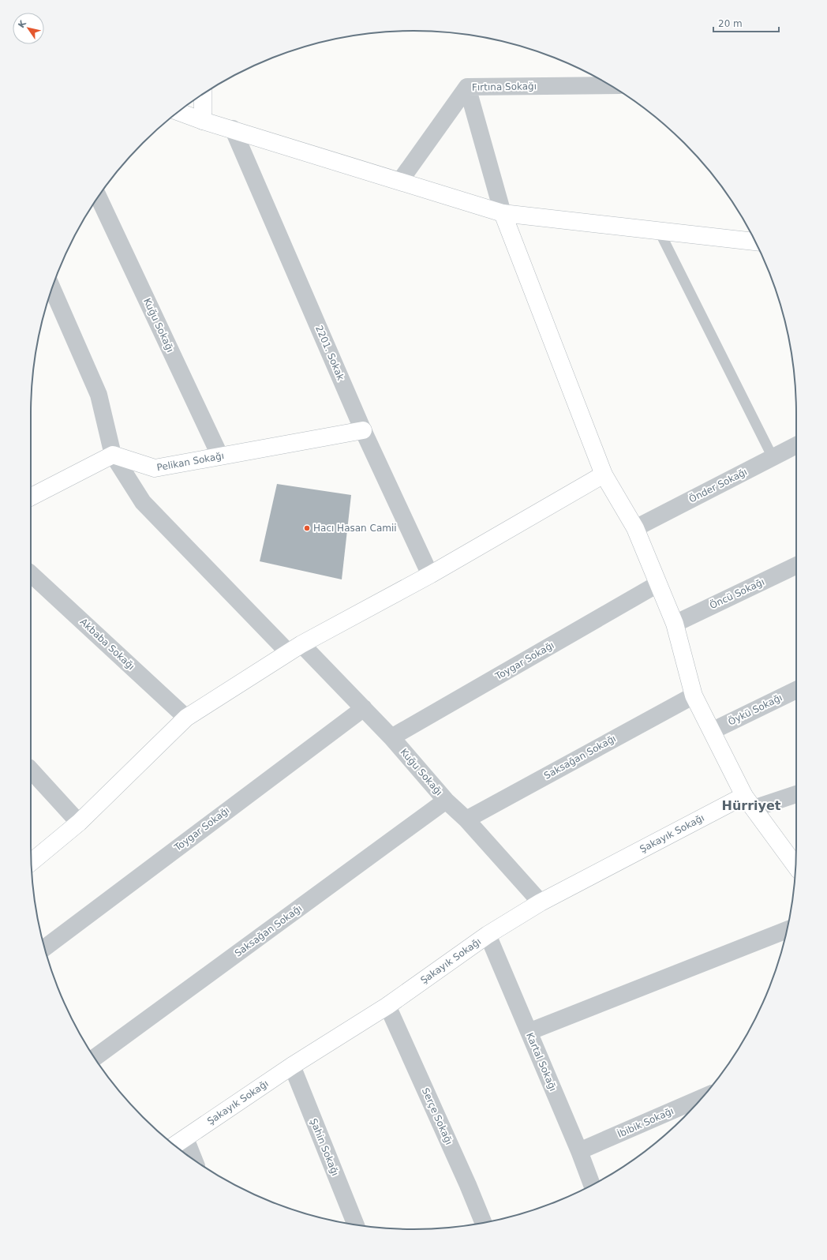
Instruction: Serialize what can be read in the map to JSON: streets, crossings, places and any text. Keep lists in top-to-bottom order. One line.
{"streets":{"street":["Fırtına Sokağı","Kuğu Sokağı","2201. Sokak","Pelikan Sokağı","Önder Sokağı","Öncü Sokağı","Akbaba Sokağı","Toygar Sokağı","Öykü Sokağı","Saksağan Sokağı","Şakayık Sokağı","Kartal Sokağı","Serçe Sokağı","İbibik Sokağı","Şahin Sokağı"]},"crossings":[["Kuğu Sokağı","Pelikan Sokağı"],["Kuğu Sokağı","Toygar Sokağı"],["Kuğu Sokağı","Saksağan Sokağı"],["Kuğu Sokağı","Şakayık Sokağı"],["2201. Sokak","Pelikan Sokağı"],["Şakayık Sokağı","Kartal Sokağı"],["Şakayık Sokağı","Serçe Sokağı"],["Şakayık Sokağı","Şahin Sokağı"],["Kartal Sokağı","İbibik Sokağı"]],"districts":["Hürriyet"],"places":["Hacı Hasan Camii"],"scale_bar":"20 m","north":"top left"}
